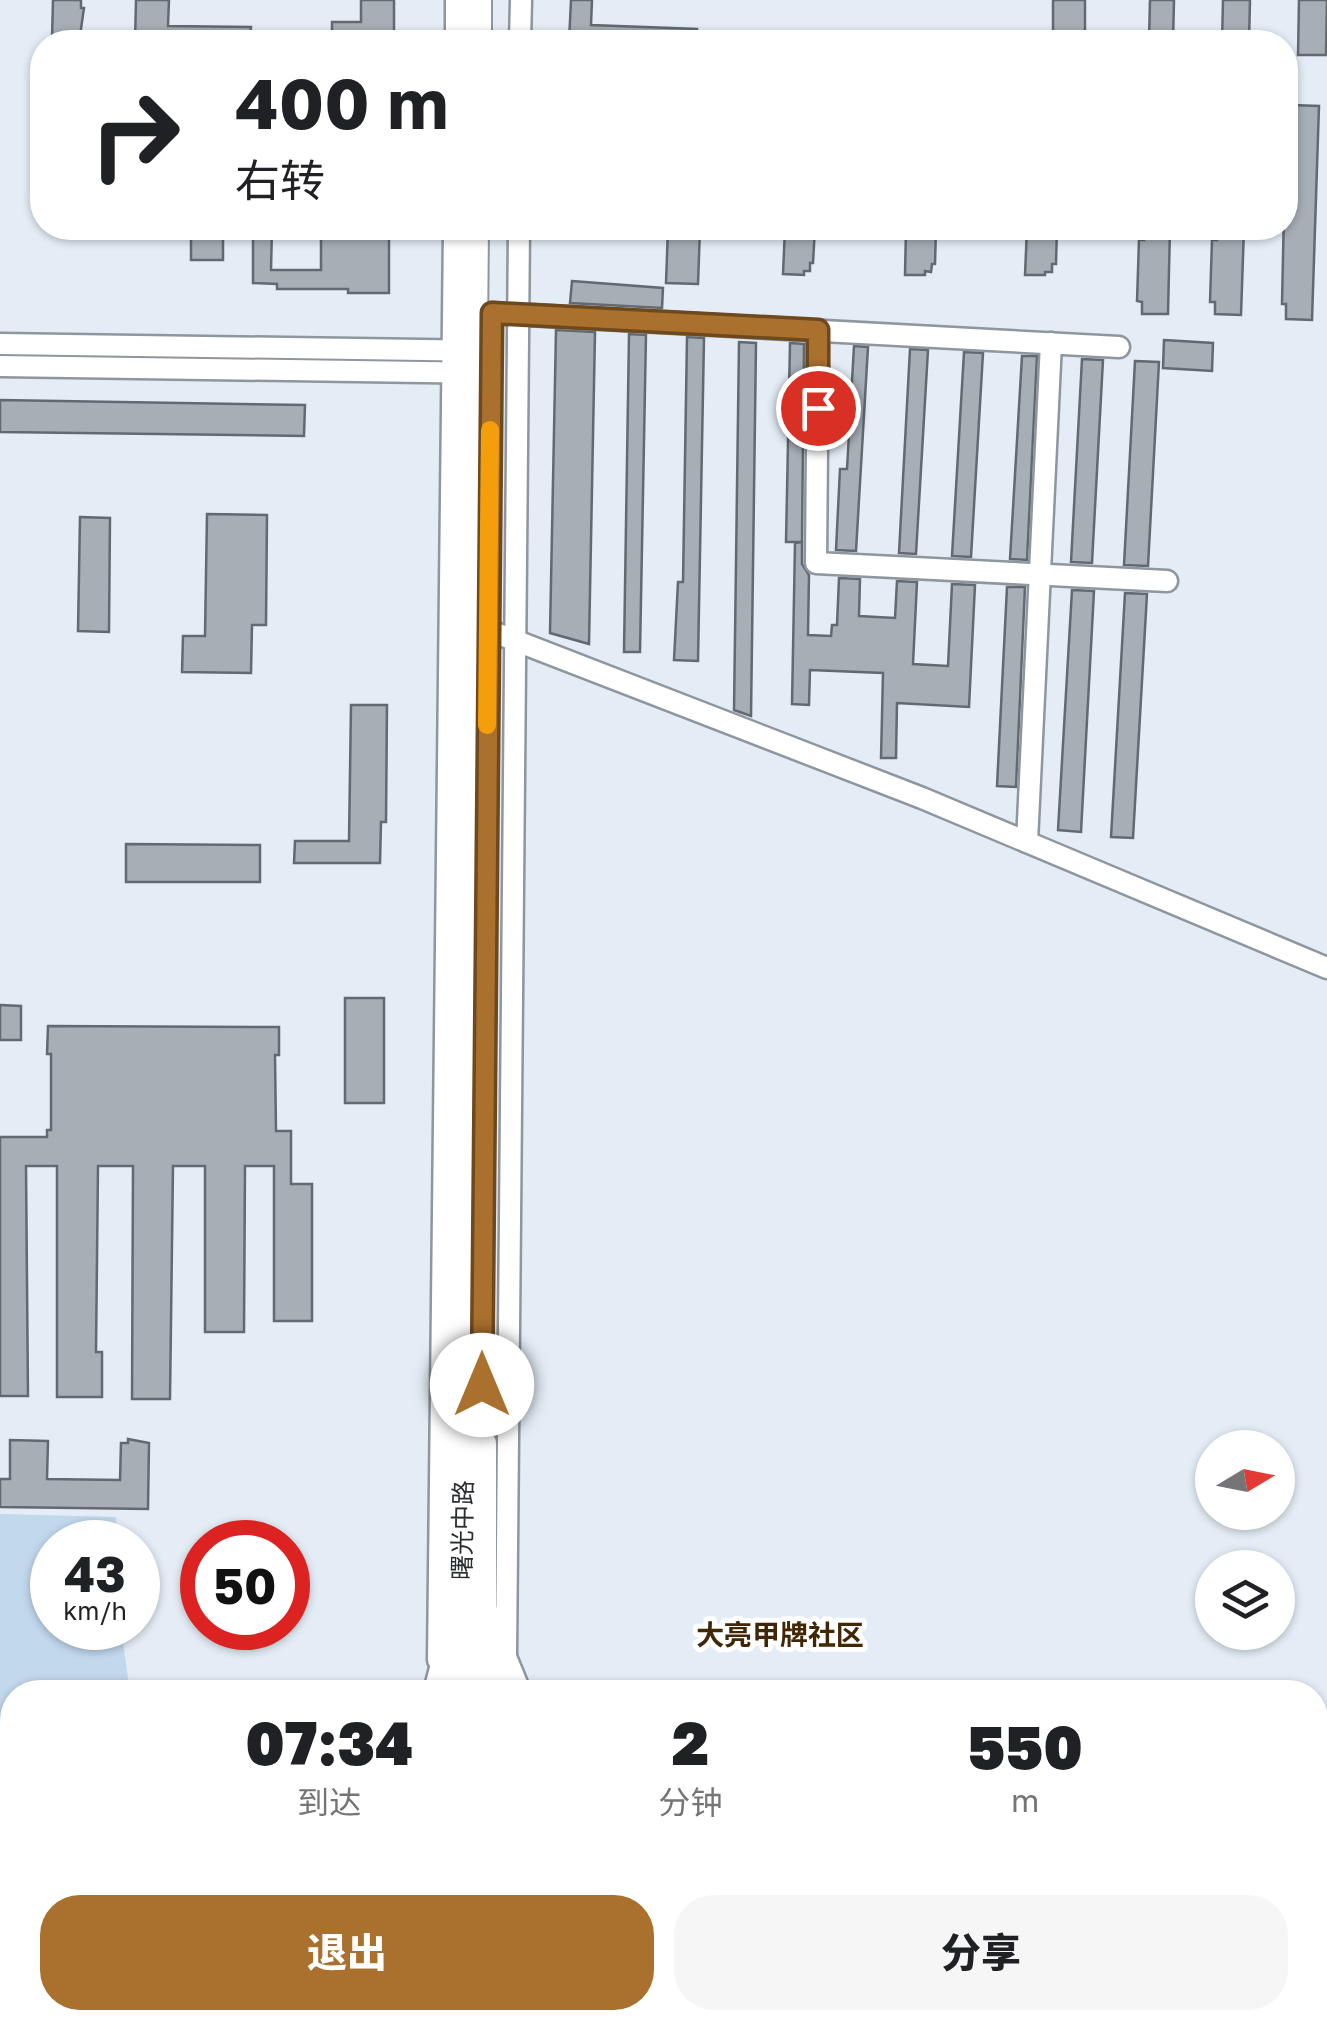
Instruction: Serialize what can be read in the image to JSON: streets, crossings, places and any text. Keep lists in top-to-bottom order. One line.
{"streets":{"main road":["曙光中路"]},"districts":["大亮甲牌社区"],"north":"right","page":{"turn":["400 m","右转"],"speed":"43 km/h","limit":"50","eta":["07:34","到达","2","分钟","550","m"],"buttons":["退出","分享"]}}
